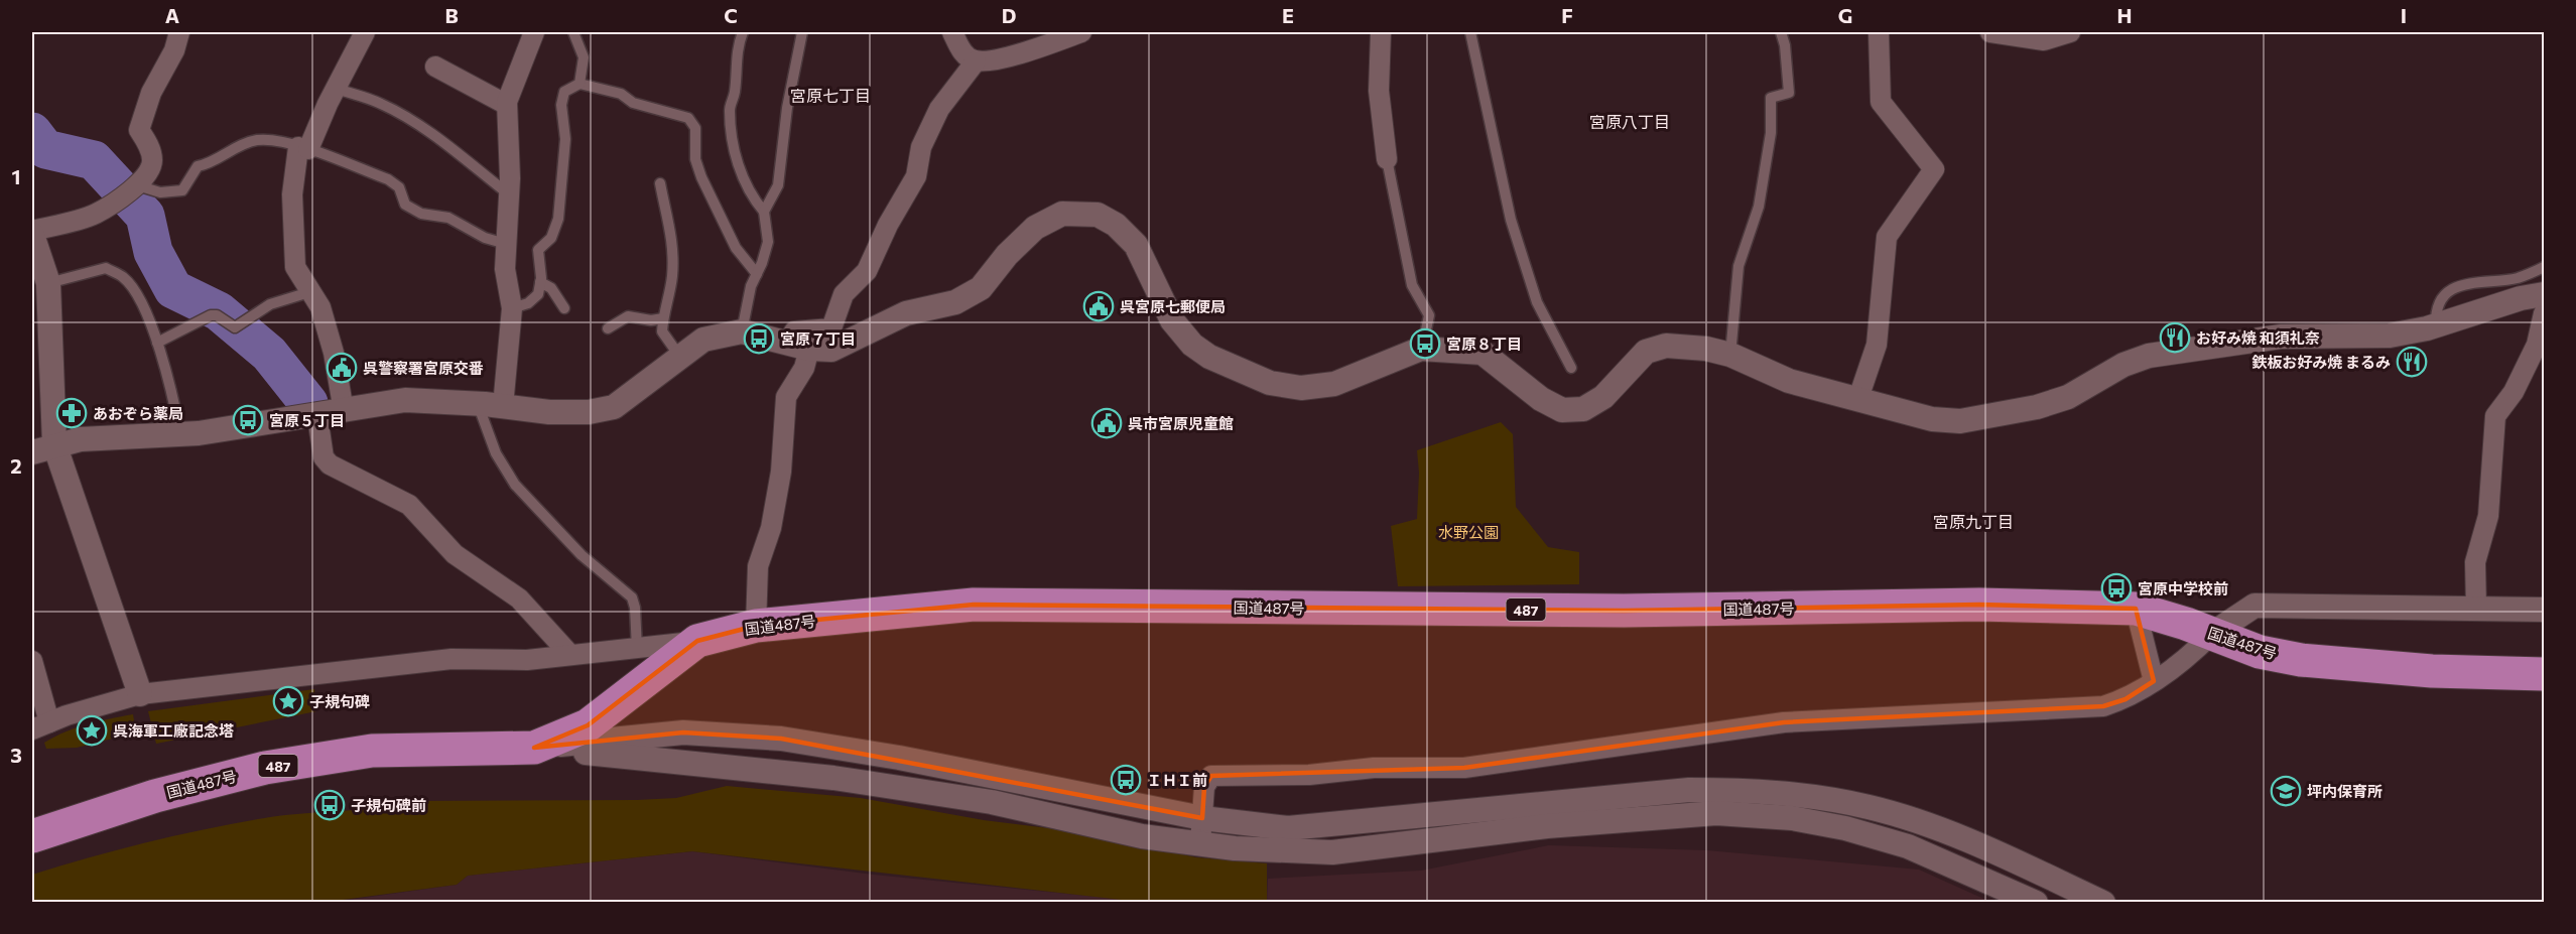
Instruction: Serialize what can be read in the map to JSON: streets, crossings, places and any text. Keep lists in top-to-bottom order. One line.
{"streets":{"highway":["国道487号","487"]},"districts":["宮原七丁目","宮原八丁目","宮原九丁目"],"parks":["水野公園"],"places":{"public building":["呉宮原七郵便局","呉警察署宮原交番","呉市宮原児童館"],"restaurant":["お好み焼 和須礼奈","鉄板お好み焼 まるみ"],"bus stop":["宮原７丁目","宮原８丁目","宮原５丁目","宮原中学校前","ＩＨＩ前","子規句碑前"],"pharmacy":["あおぞら薬局"],"place":["子規句碑","呉海軍工廠記念塔"],"school or university":["坪内保育所"]},"grid":{"columns":["A","B","C","D","E","F","G","H","I"],"rows":["1","2","3"]}}
